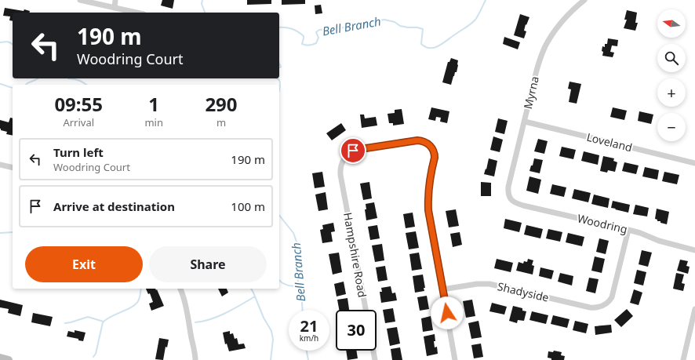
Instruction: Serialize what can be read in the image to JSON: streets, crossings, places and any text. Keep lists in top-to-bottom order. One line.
{"streets":{"street":["Myrna","Loveland","Woodring","Hampshire Road","Shadyside"]},"crossings":[["Myrna","Loveland"],["Myrna","Woodring"],["Woodring","Shadyside"],["Hampshire Road","Shadyside"]],"water":["Bell Branch"],"north":"left","page":{"map_buttons":["+","−"],"turn":["190 m","Woodring Court"],"eta":["09:55","Arrival","1","min","290","m"],"list":[{"name":"Turn left","note":"Woodring Court","value":"190 m"},{"name":"Arrive at destination","value":"100 m"}],"buttons":["Exit","Share"],"speed":"21 km/h","limit":"30"}}
